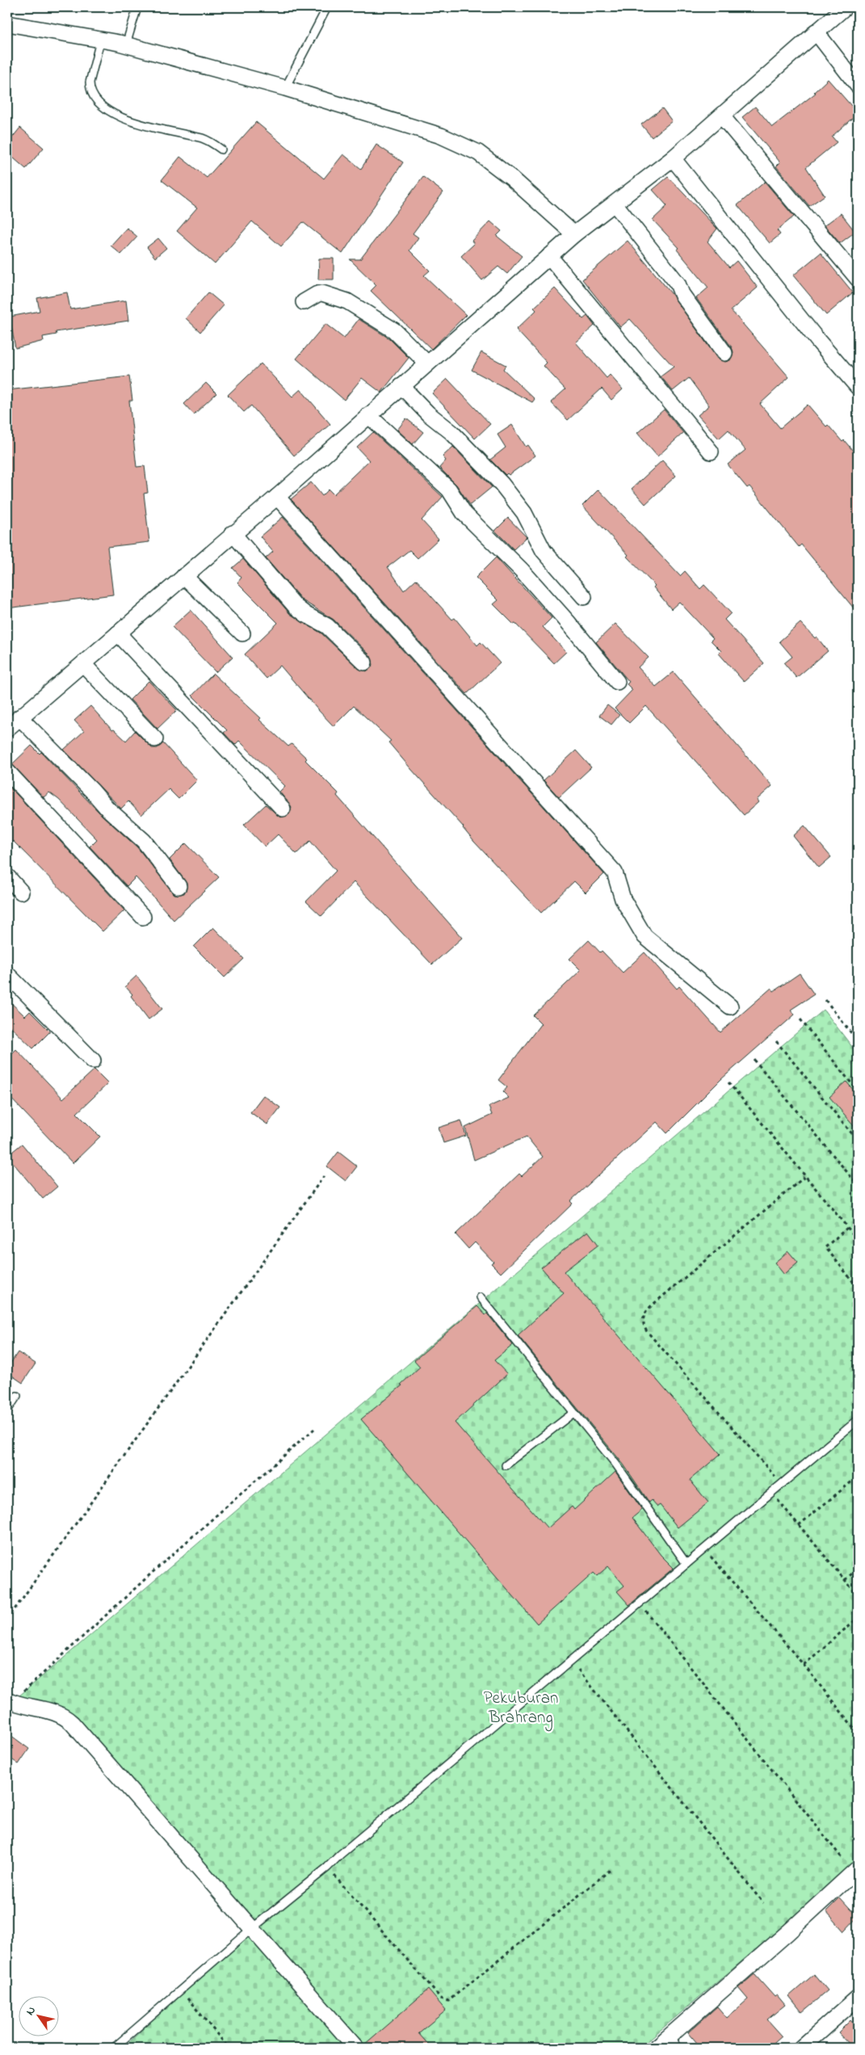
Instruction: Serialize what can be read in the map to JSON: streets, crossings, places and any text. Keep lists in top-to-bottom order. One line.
{"parks":["Pekuburan Brahrang"],"north":"top left"}
